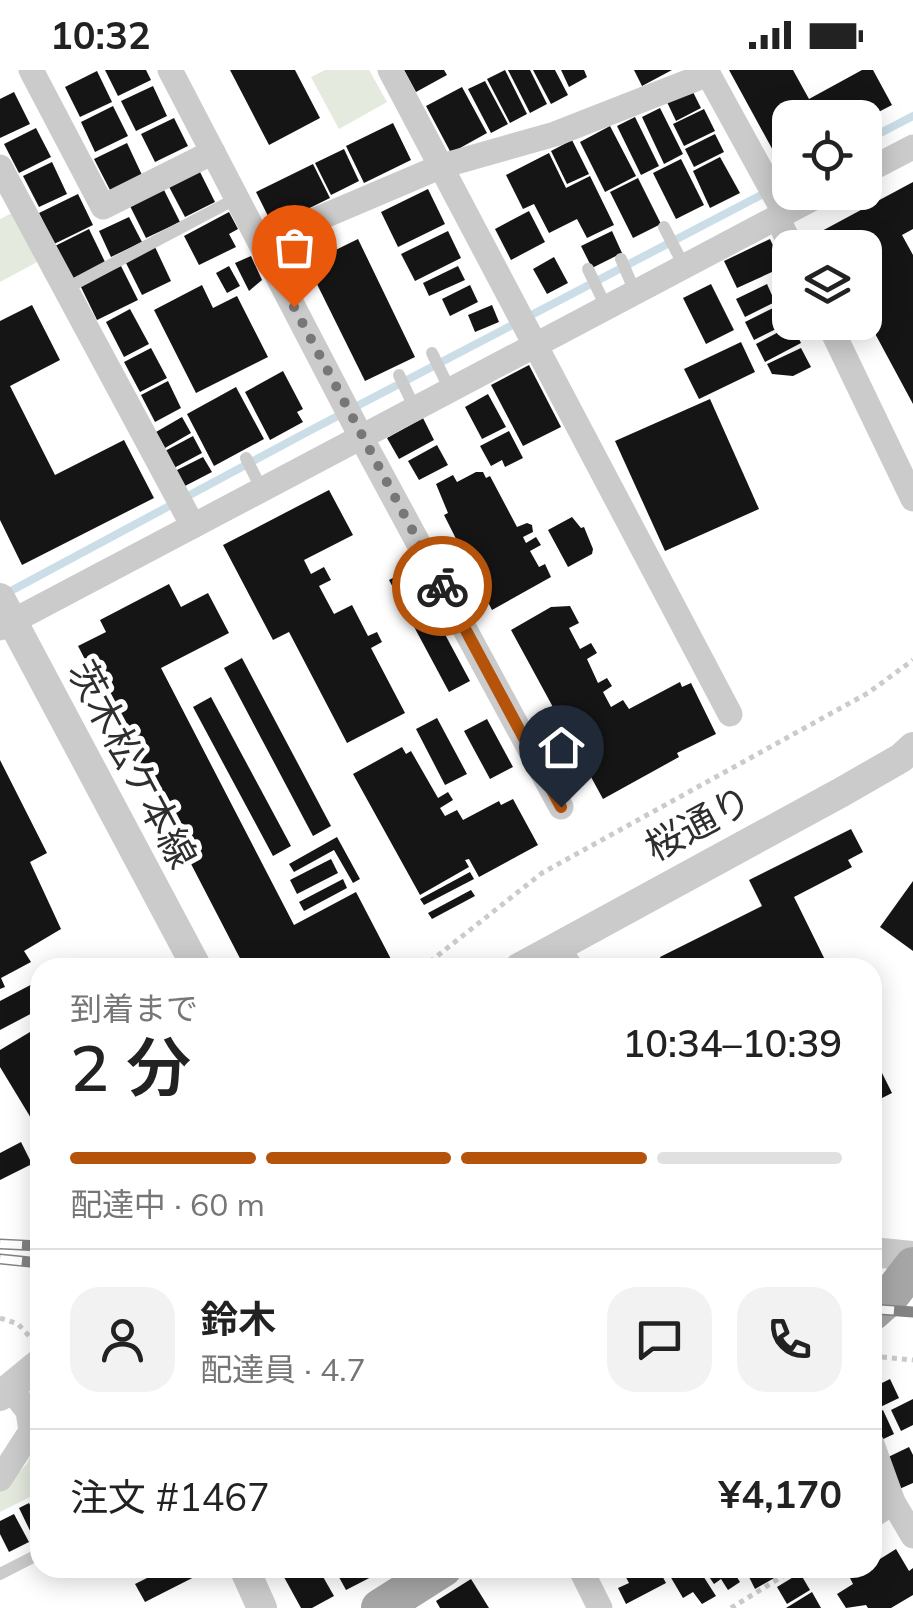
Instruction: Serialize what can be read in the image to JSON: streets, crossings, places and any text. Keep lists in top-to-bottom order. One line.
{"streets":{"street":["茨木松ケ本線","桜通り"]},"page":{"status":"10:32","heading":["2 分","到着まで","10:34–10:39"],"panel":["鈴木","配達員 · 4.7","注文 #1467","¥4,170"],"bar":"配達中 · 60 m"}}
